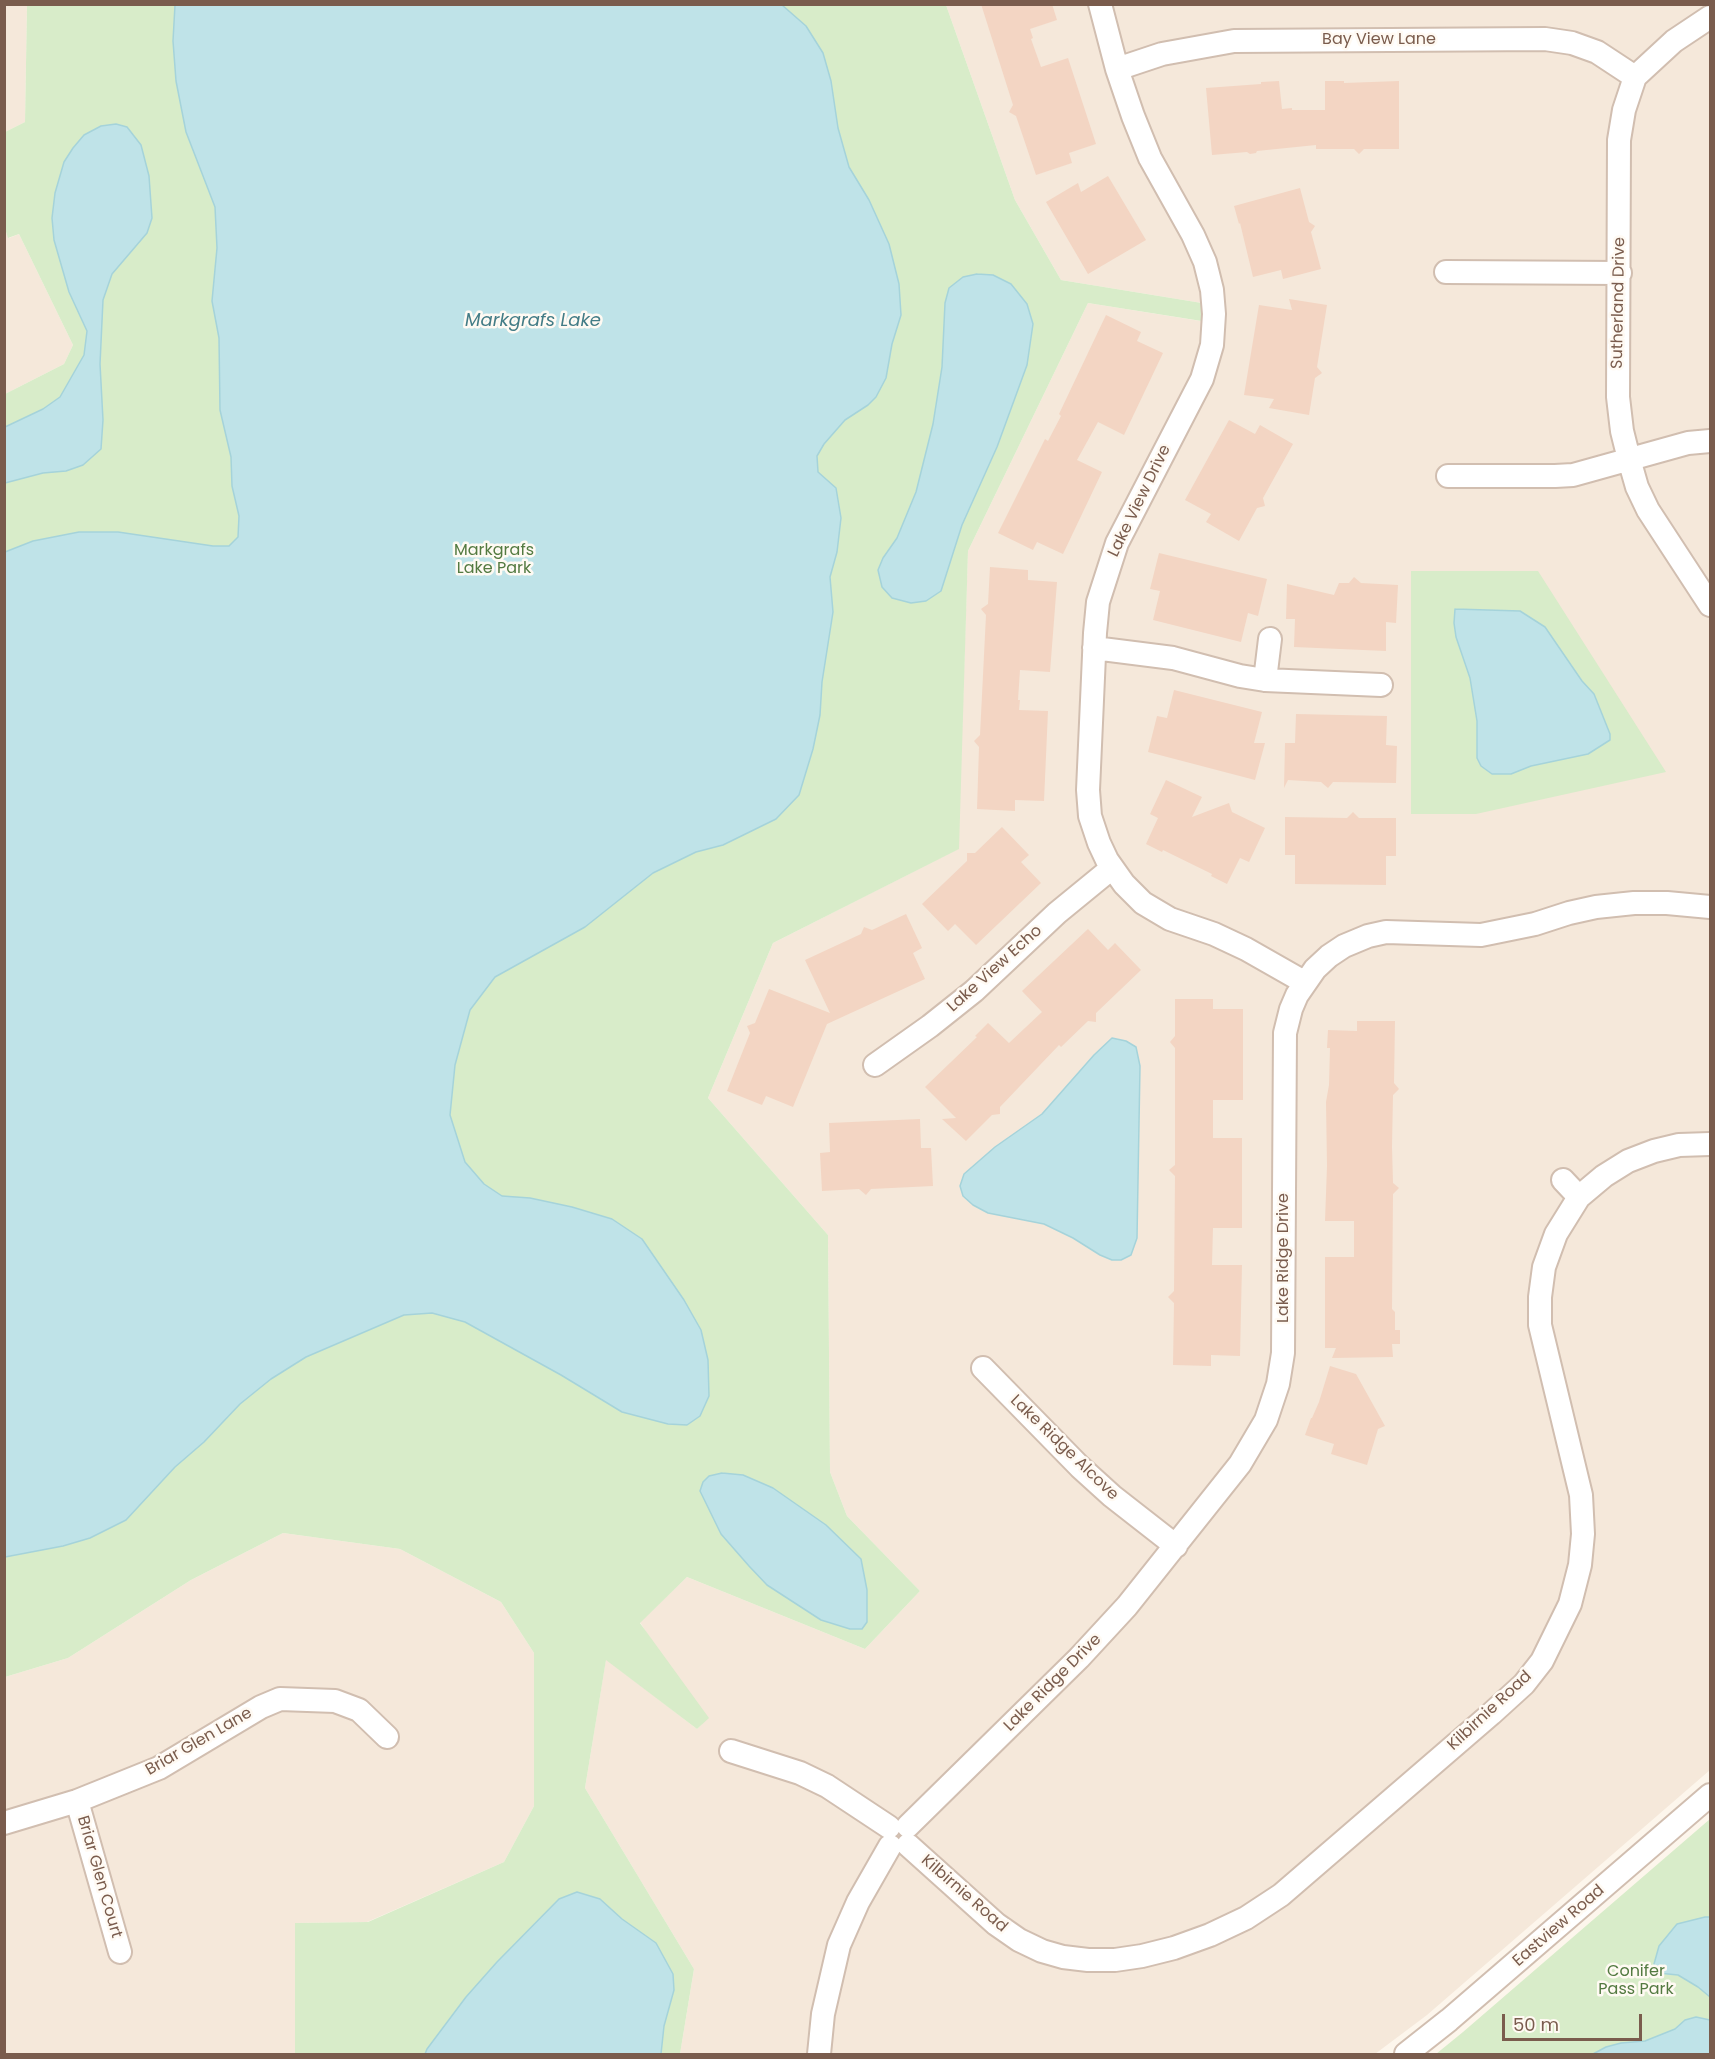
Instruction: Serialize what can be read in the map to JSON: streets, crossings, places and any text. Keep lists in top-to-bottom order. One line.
{"streets":{"street":["Bay View Lane","Sutherland Drive","Lake View Drive","Lake View Echo","Lake Ridge Drive","Lake Ridge Alcove","Kilbirnie Road","Briar Glen Lane","Briar Glen Court","Eastview Road"]},"crossings":[["Bay View Lane","Sutherland Drive"],["Bay View Lane","Lake View Drive"],["Lake View Drive","Lake View Echo"],["Lake View Drive","Lake Ridge Drive"],["Lake Ridge Drive","Lake Ridge Alcove"],["Lake Ridge Drive","Kilbirnie Road"],["Briar Glen Lane","Briar Glen Court"]],"water":["Markgrafs Lake"],"parks":["Markgrafs Lake Park","Conifer Pass Park"],"scale_bar":"50 m"}
